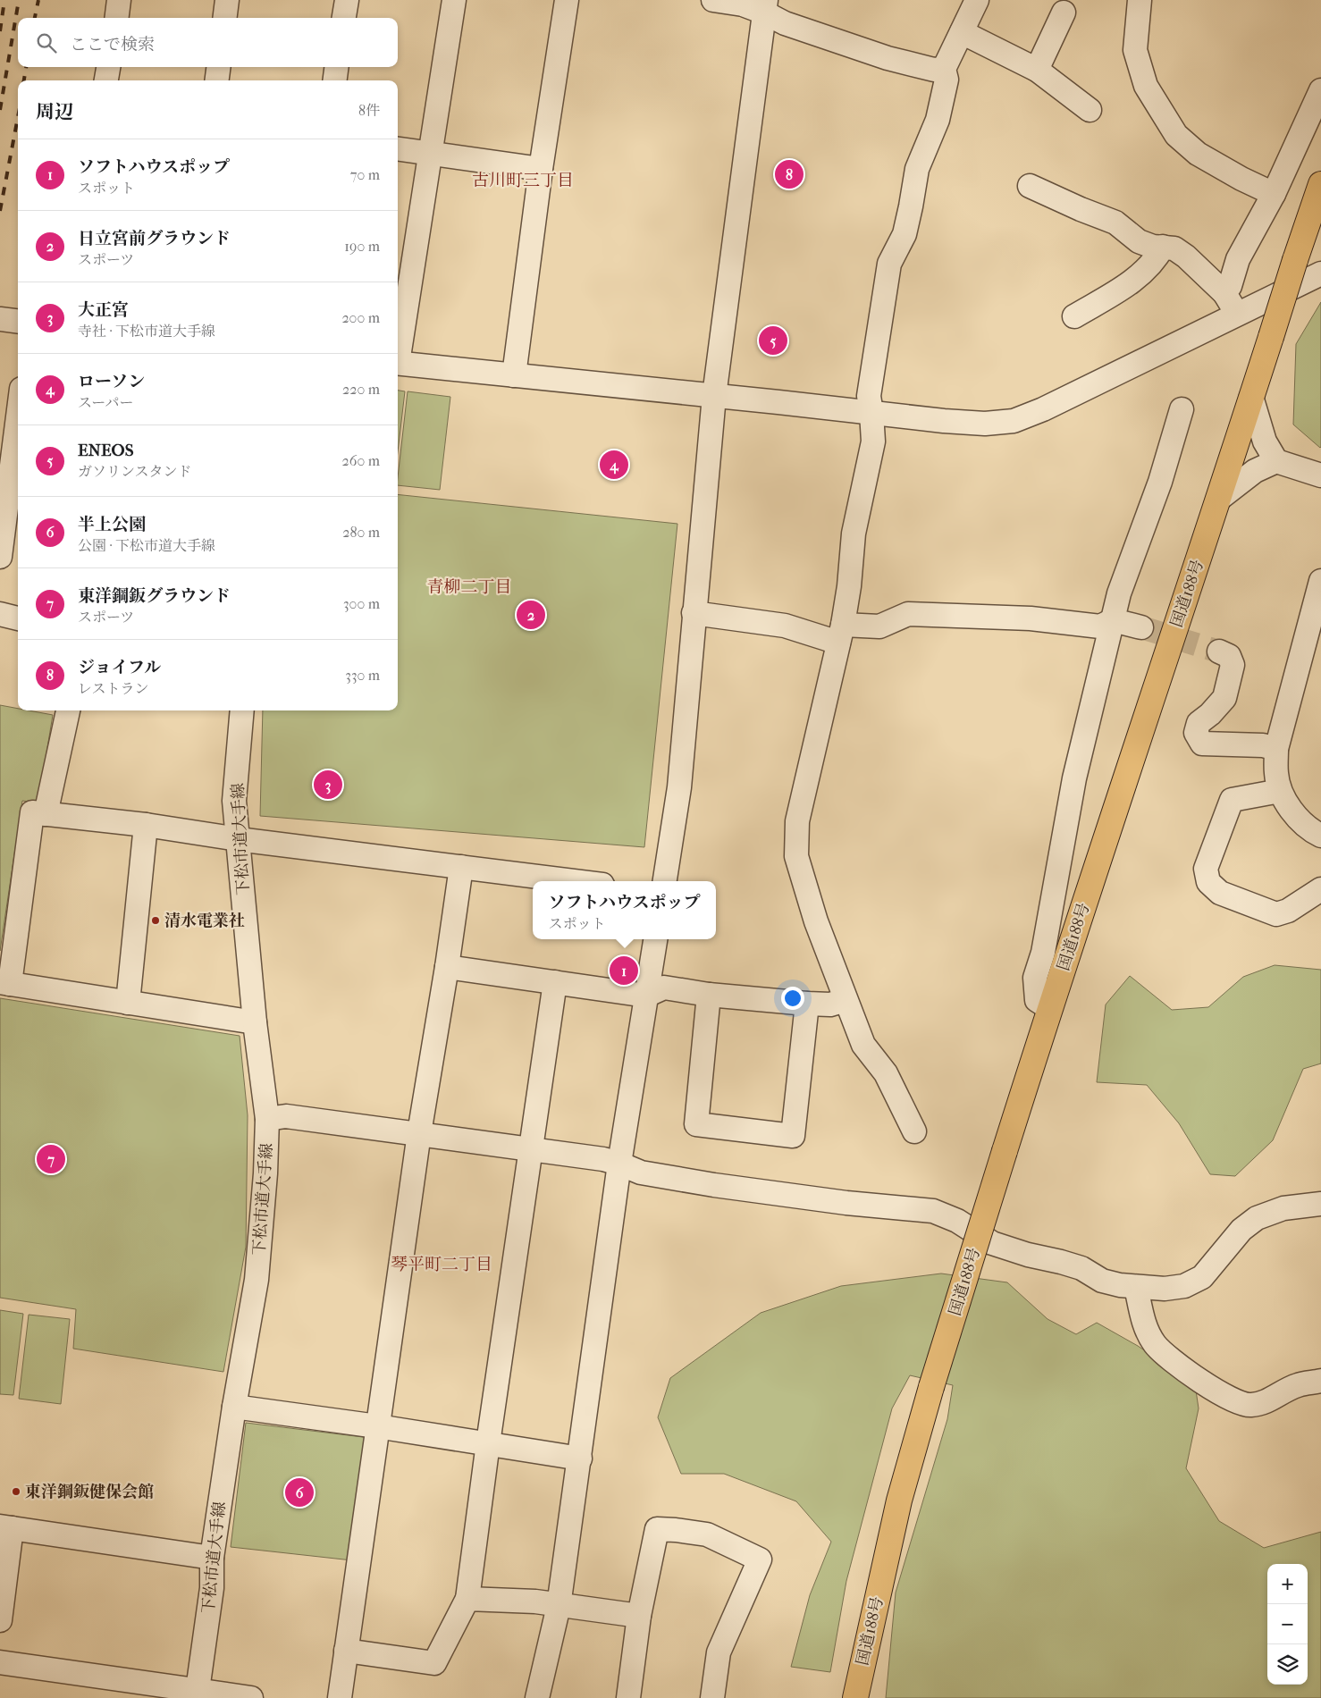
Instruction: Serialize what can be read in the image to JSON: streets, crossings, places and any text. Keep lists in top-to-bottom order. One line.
{"streets":{"highway":["国道188号"],"street":["下松市道大手線"]},"districts":["古川町三丁目","青柳二丁目","琴平町二丁目"],"places":["清水電業社","東洋鋼鈑健保会館"],"page":{"search":"ここで検索","heading":["周辺","8件"],"list":[{"mark":"1","name":"ソフトハウスポップ","note":"スポット","value":"70 m"},{"mark":"2","name":"日立宮前グラウンド","note":"スポーツ","value":"190 m"},{"mark":"3","name":"大正宮","note":"寺社 · 下松市道大手線","value":"200 m"},{"mark":"4","name":"ローソン","note":"スーパー","value":"220 m"},{"mark":"5","name":"ENEOS","note":"ガソリンスタンド","value":"260 m"},{"mark":"6","name":"半上公園","note":"公園 · 下松市道大手線","value":"280 m"},{"mark":"7","name":"東洋鋼鈑グラウンド","note":"スポーツ","value":"300 m"},{"mark":"8","name":"ジョイフル","note":"レストラン","value":"330 m"}],"pins":["8","5","4","2","3","1","7","6"],"popup":["ソフトハウスポップ","スポット"],"map_buttons":["+","−"]}}
